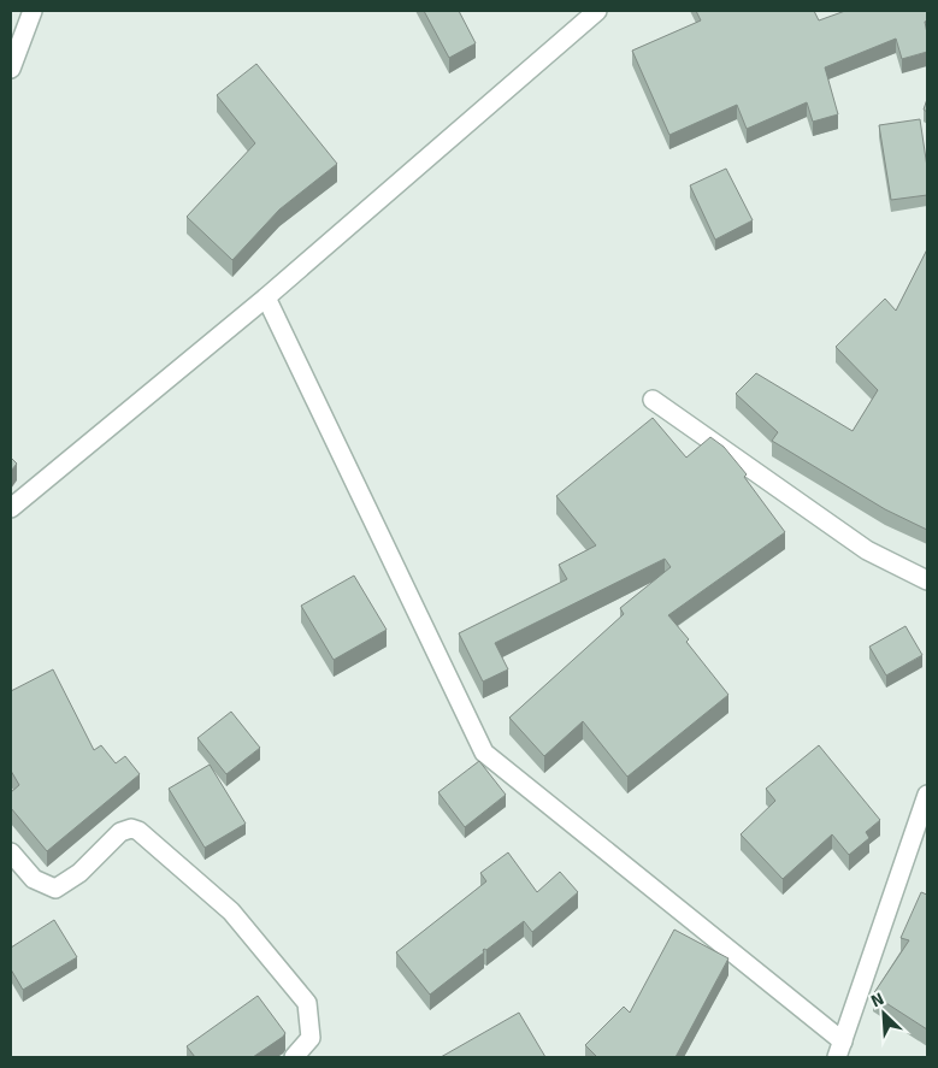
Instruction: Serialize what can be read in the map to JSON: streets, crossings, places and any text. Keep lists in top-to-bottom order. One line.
{"north":"top left"}
